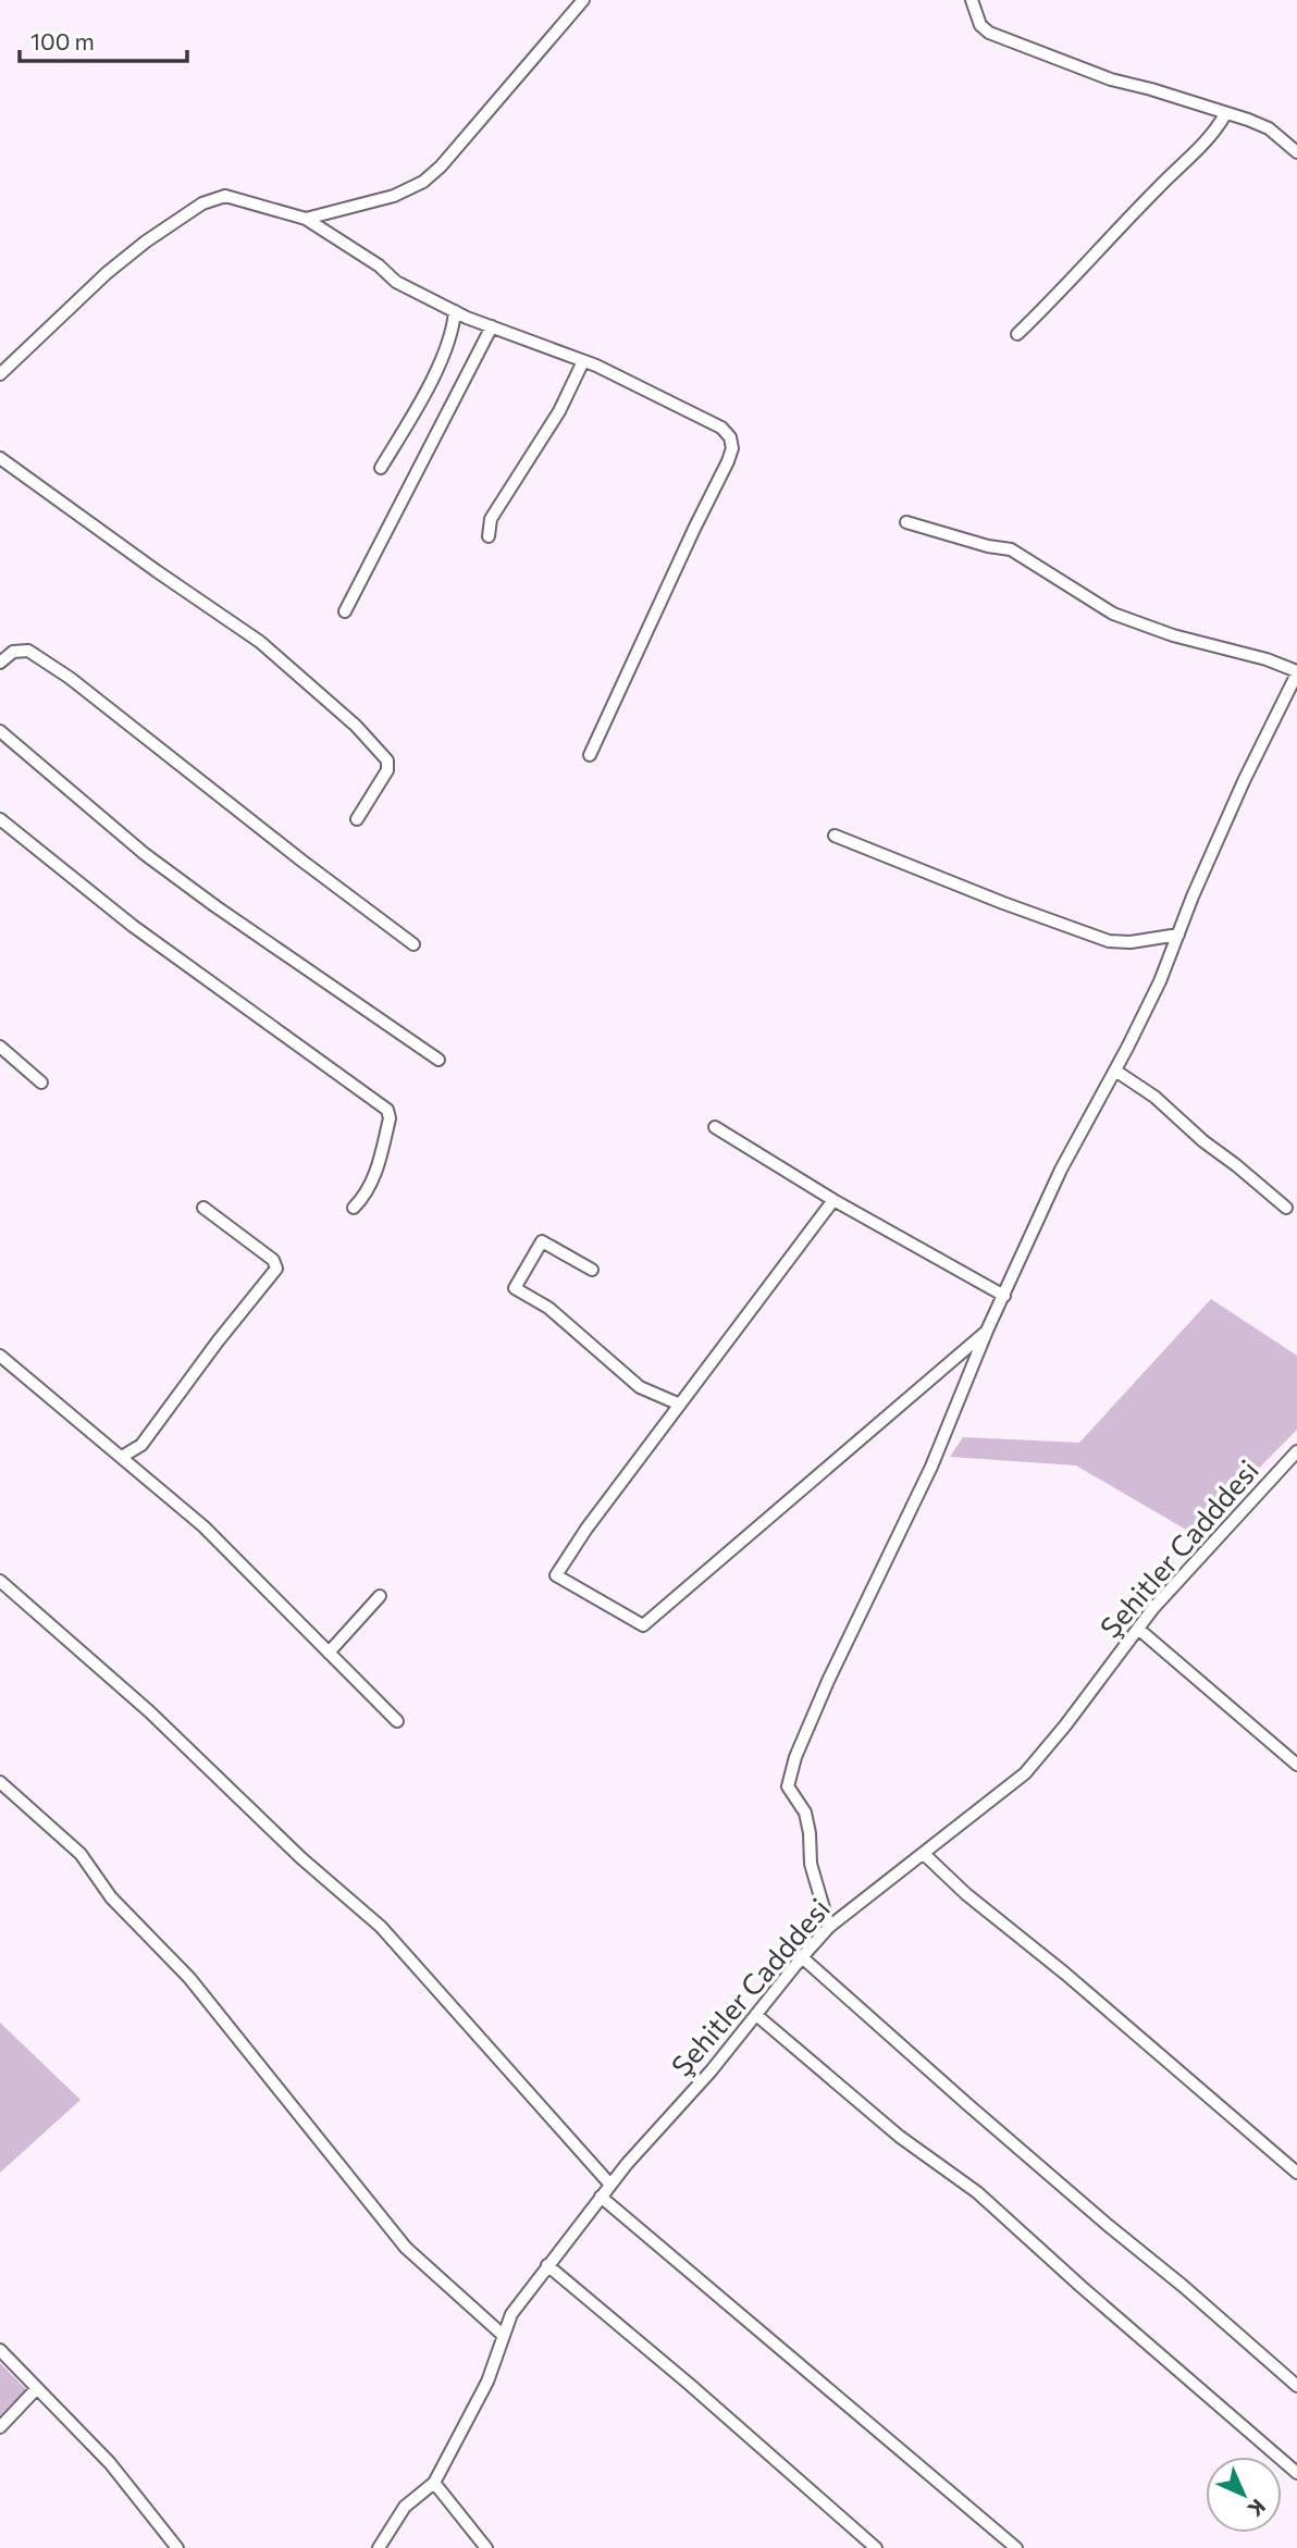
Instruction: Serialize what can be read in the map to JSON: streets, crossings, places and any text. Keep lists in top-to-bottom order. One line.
{"streets":{"street":["Şehitler Cadddesi"]},"scale_bar":"100 m","north":"bottom right"}
